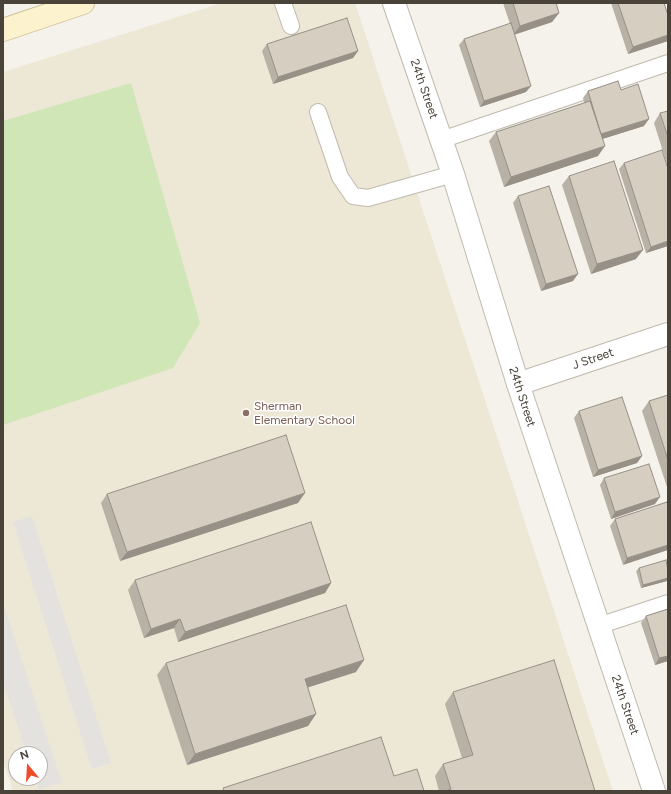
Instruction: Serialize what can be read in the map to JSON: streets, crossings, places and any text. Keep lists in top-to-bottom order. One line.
{"streets":{"street":["24th Street","J Street"]},"crossings":[["24th Street","J Street"]],"places":["Sherman Elementary School"],"north":"top"}
